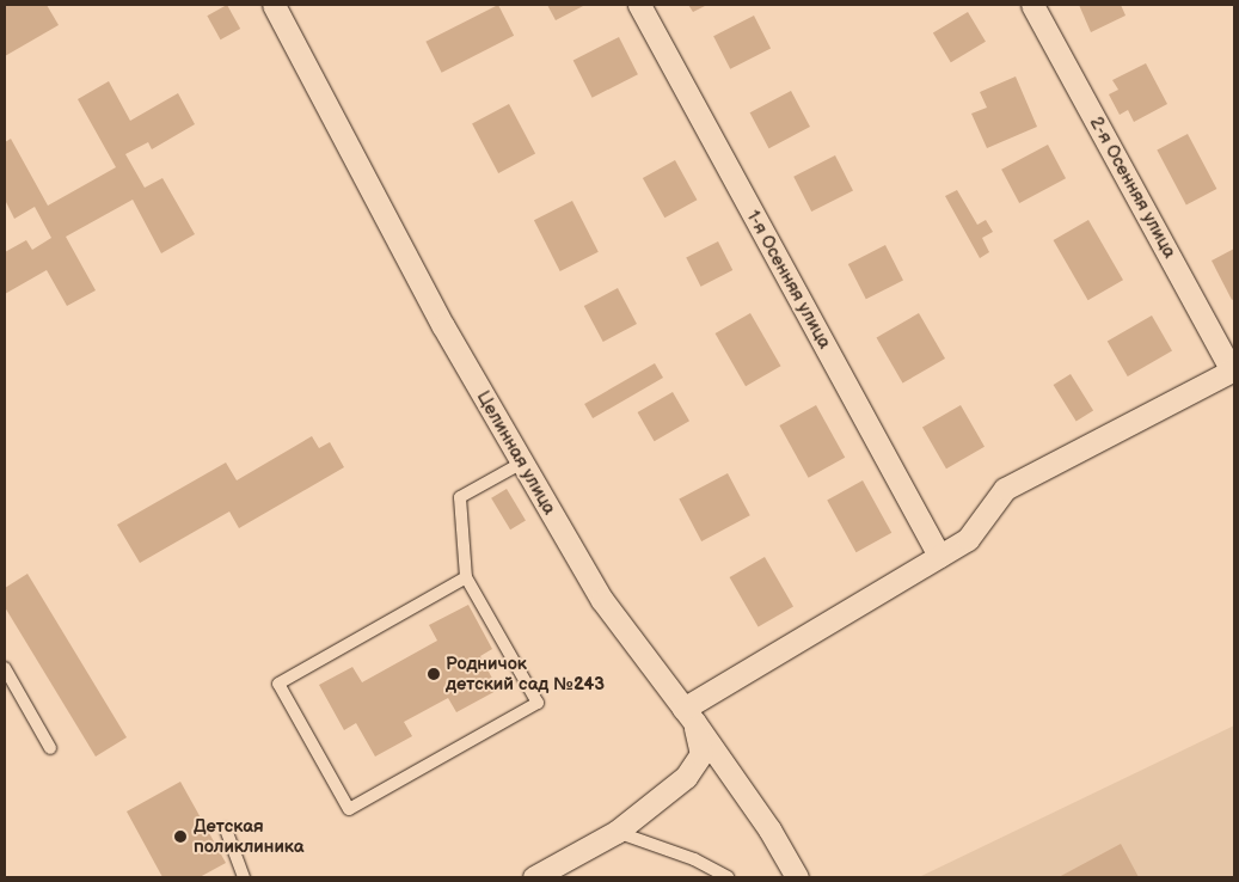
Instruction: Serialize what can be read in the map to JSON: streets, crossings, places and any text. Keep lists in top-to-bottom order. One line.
{"streets":{"street":["2-я Осенняя улица","1-я Осенняя улица","Целинная улица"]},"places":["Родничок детский сад №243","Детская поликлиника"]}
